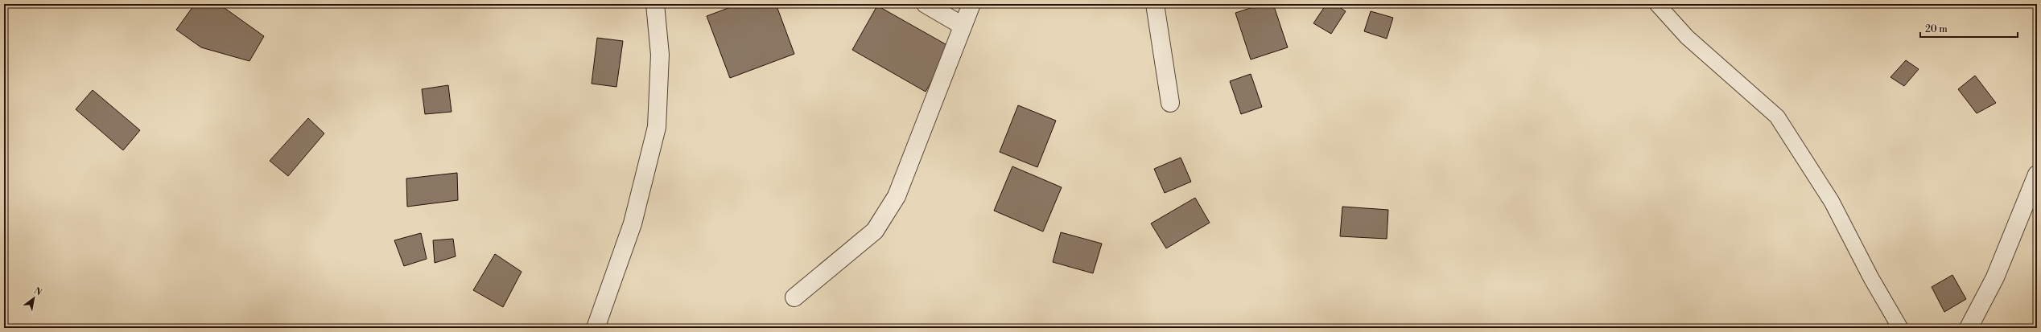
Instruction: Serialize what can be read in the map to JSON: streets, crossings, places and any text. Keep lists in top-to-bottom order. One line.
{"scale_bar":"20 m","north":"top right"}
